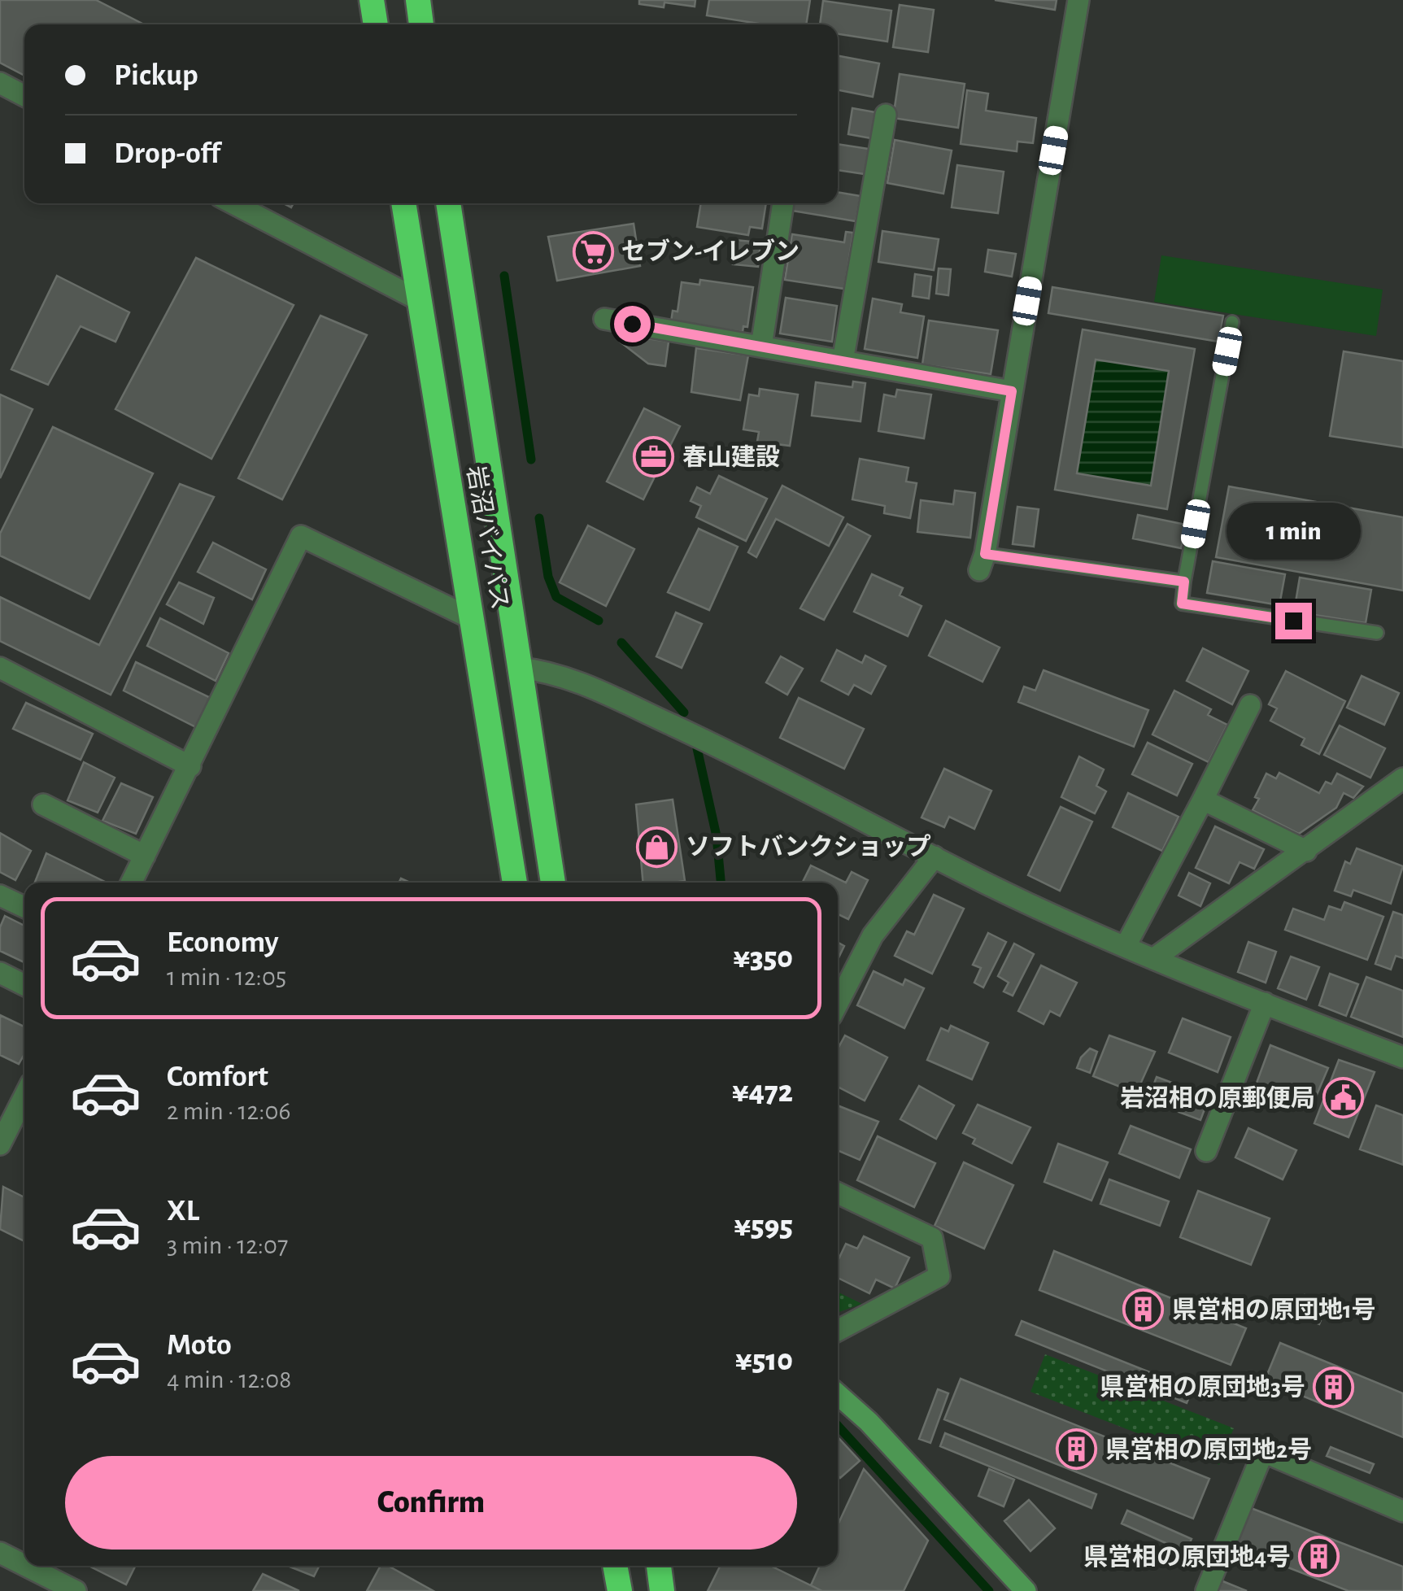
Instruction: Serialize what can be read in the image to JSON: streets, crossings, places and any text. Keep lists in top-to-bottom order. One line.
{"streets":{"highway":["岩沼バイパス"]},"places":{"supermarket":["セブン-イレブン"],"office":["春山建設"],"shop":["ソフトバンクショップ"],"public building":["岩沼相の原郵便局"],"building":["県営相の原団地1号","県営相の原団地3号","県営相の原団地2号","県営相の原団地4号"]},"page":{"banner":["Pickup","Drop-off"],"bubble":"1 min","list":[{"name":"Economy","note":"1 min · 12:05","value":"¥350"},{"name":"Comfort","note":"2 min · 12:06","value":"¥472"},{"name":"XL","note":"3 min · 12:07","value":"¥595"},{"name":"Moto","note":"4 min · 12:08","value":"¥510"}],"buttons":"Confirm"}}
